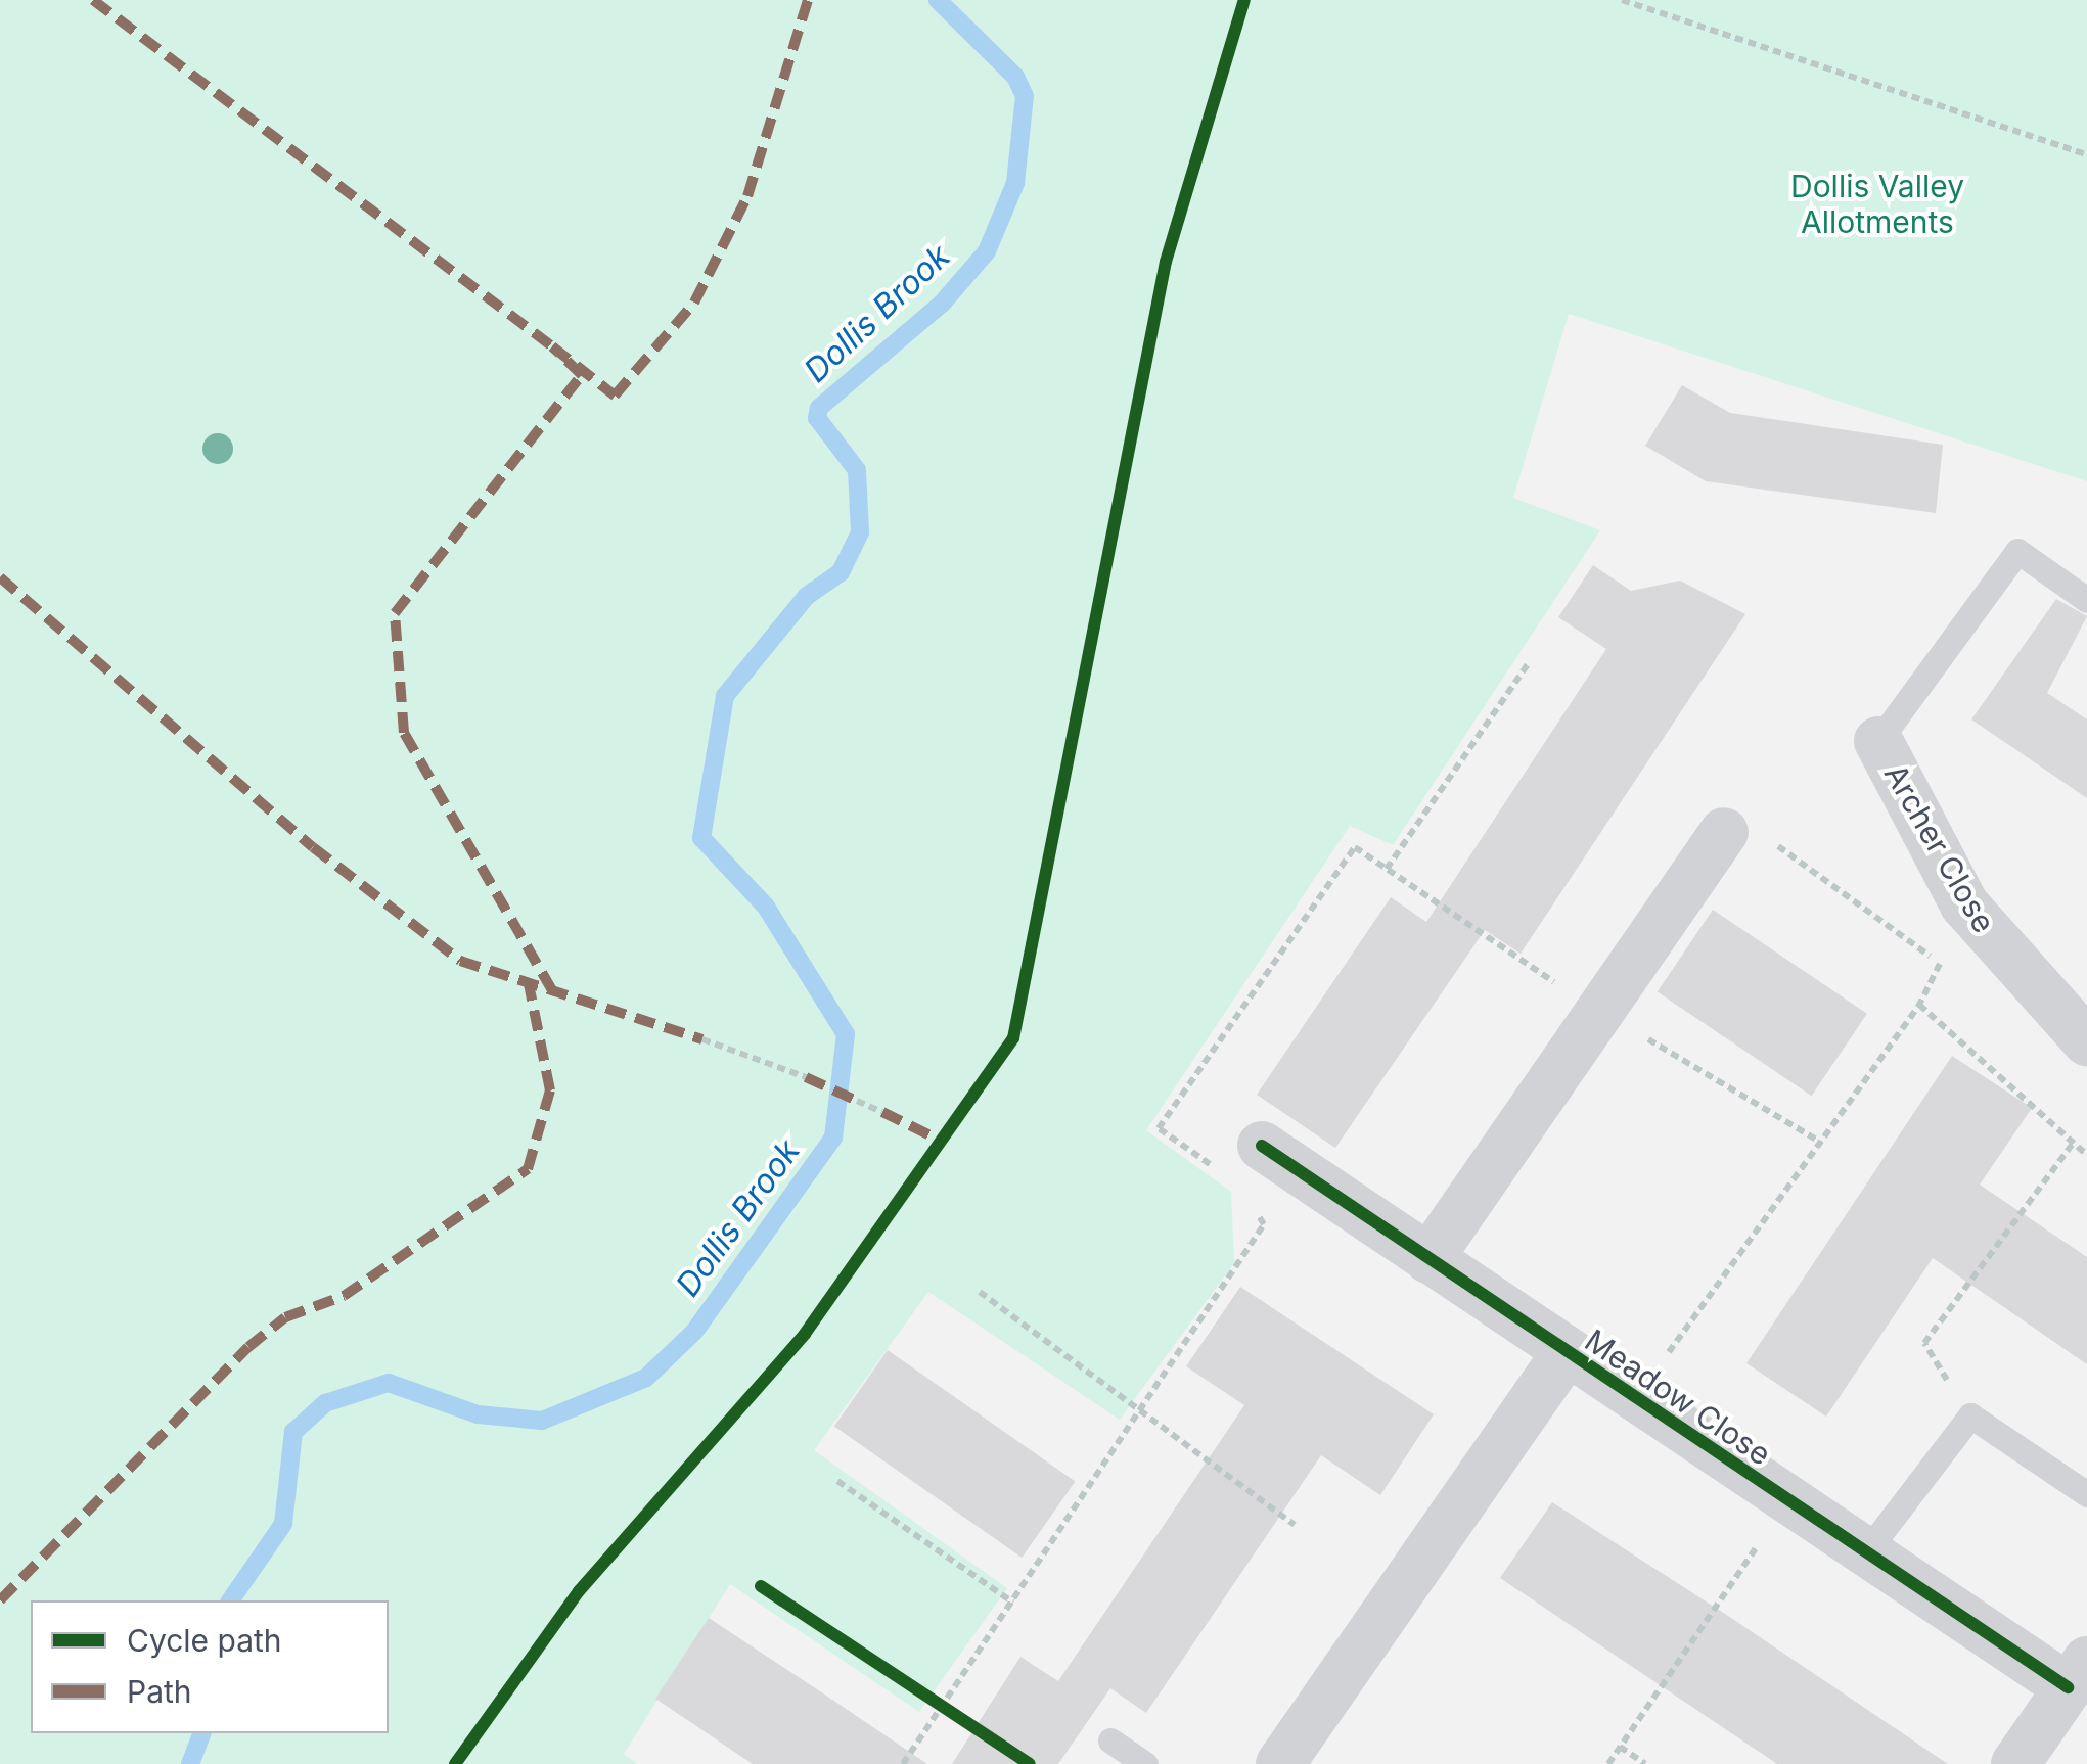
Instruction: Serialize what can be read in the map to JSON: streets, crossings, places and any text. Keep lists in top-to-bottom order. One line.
{"streets":{"street":["Archer Close","Meadow Close"]},"water":["Dollis Brook"],"parks":["Dollis Valley Allotments"],"legend":["Cycle path","Path"]}
